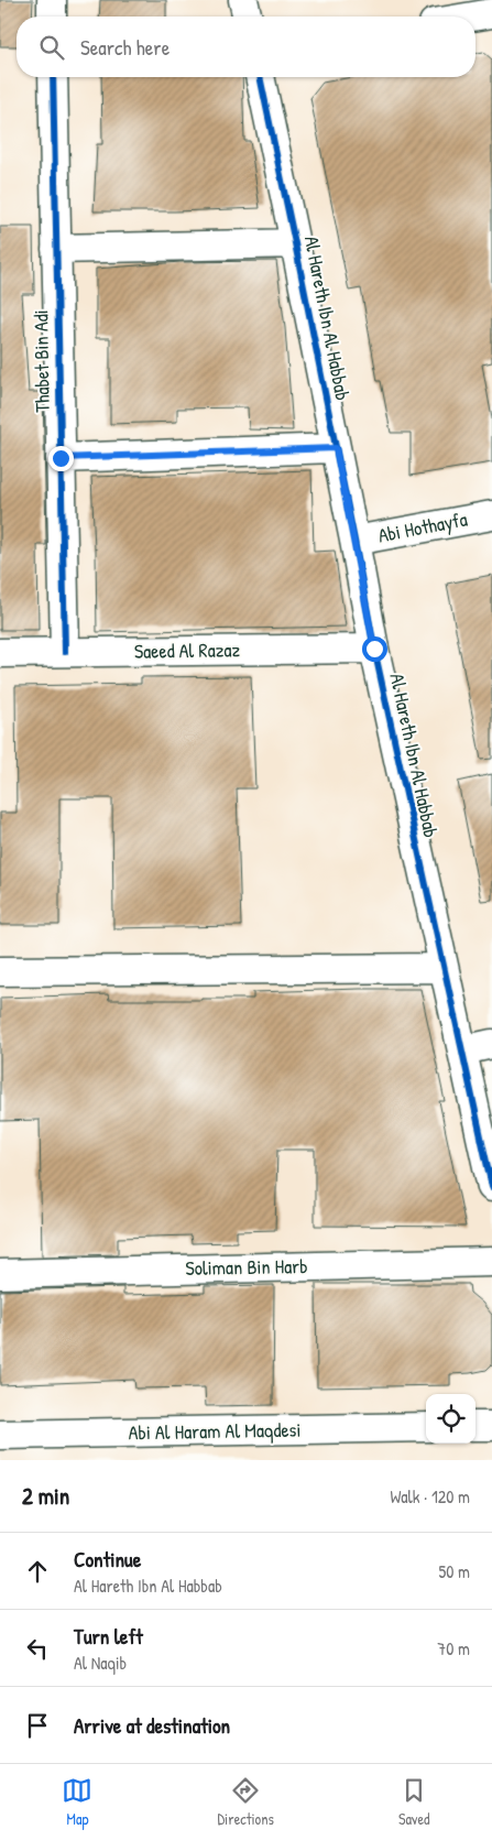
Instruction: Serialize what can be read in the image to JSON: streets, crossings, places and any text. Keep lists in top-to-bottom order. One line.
{"streets":{"street":["Al Hareth Ibn Al Habbab","Thabet Bin Adi","Abi Hothayfa","Saeed Al Razaz","Soliman Bin Harb","Abi Al Haram Al Maqdesi"]},"crossings":[["Al Hareth Ibn Al Habbab","Abi Hothayfa"],["Al Hareth Ibn Al Habbab","Saeed Al Razaz"],["Thabet Bin Adi","Saeed Al Razaz"]],"page":{"search":"Search here","heading":["2 min","Walk · 120 m"],"list":[["Continue","Al Hareth Ibn Al Habbab","50 m"],["Turn left","Al Naqib","70 m"],"Arrive at destination"],"nav":["Map","Directions","Saved"]}}
